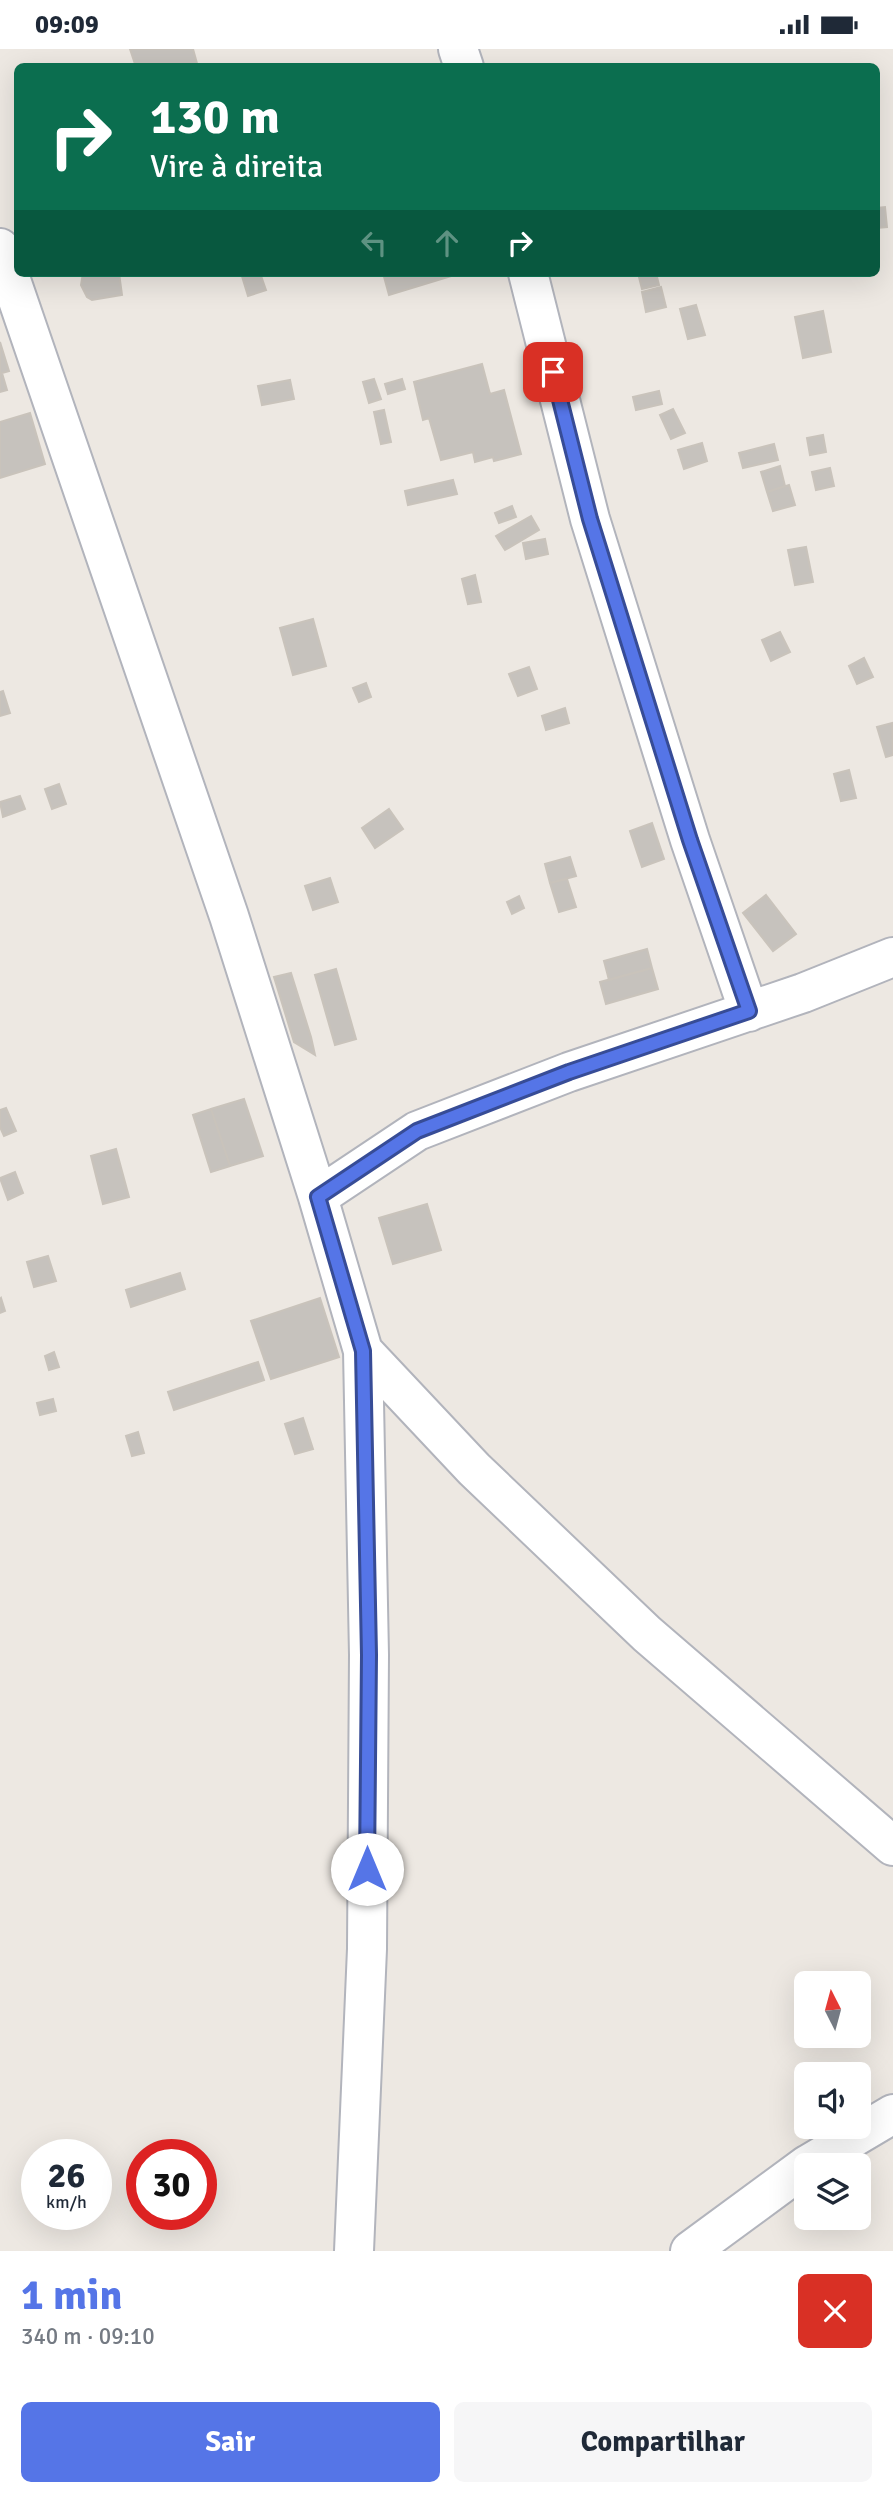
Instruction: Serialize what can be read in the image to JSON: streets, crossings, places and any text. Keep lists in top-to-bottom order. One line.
{"north":"top","page":{"status":"09:09","turn":["130 m","Vire à direita"],"speed":"26 km/h","limit":"30","heading":["1 min","340 m · 09:10"],"buttons":["Sair","Compartilhar"]}}
